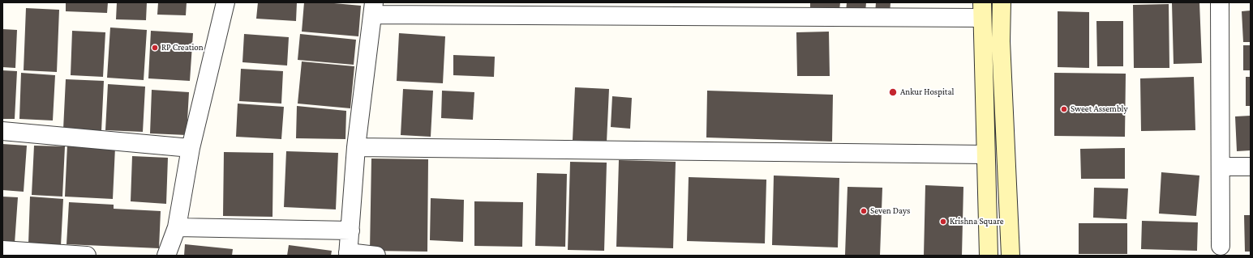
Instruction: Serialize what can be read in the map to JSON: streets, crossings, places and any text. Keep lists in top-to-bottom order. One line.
{"places":["RP Creation","Ankur Hospital","Sweet Assembly","Seven Days","Krishna Square"]}
